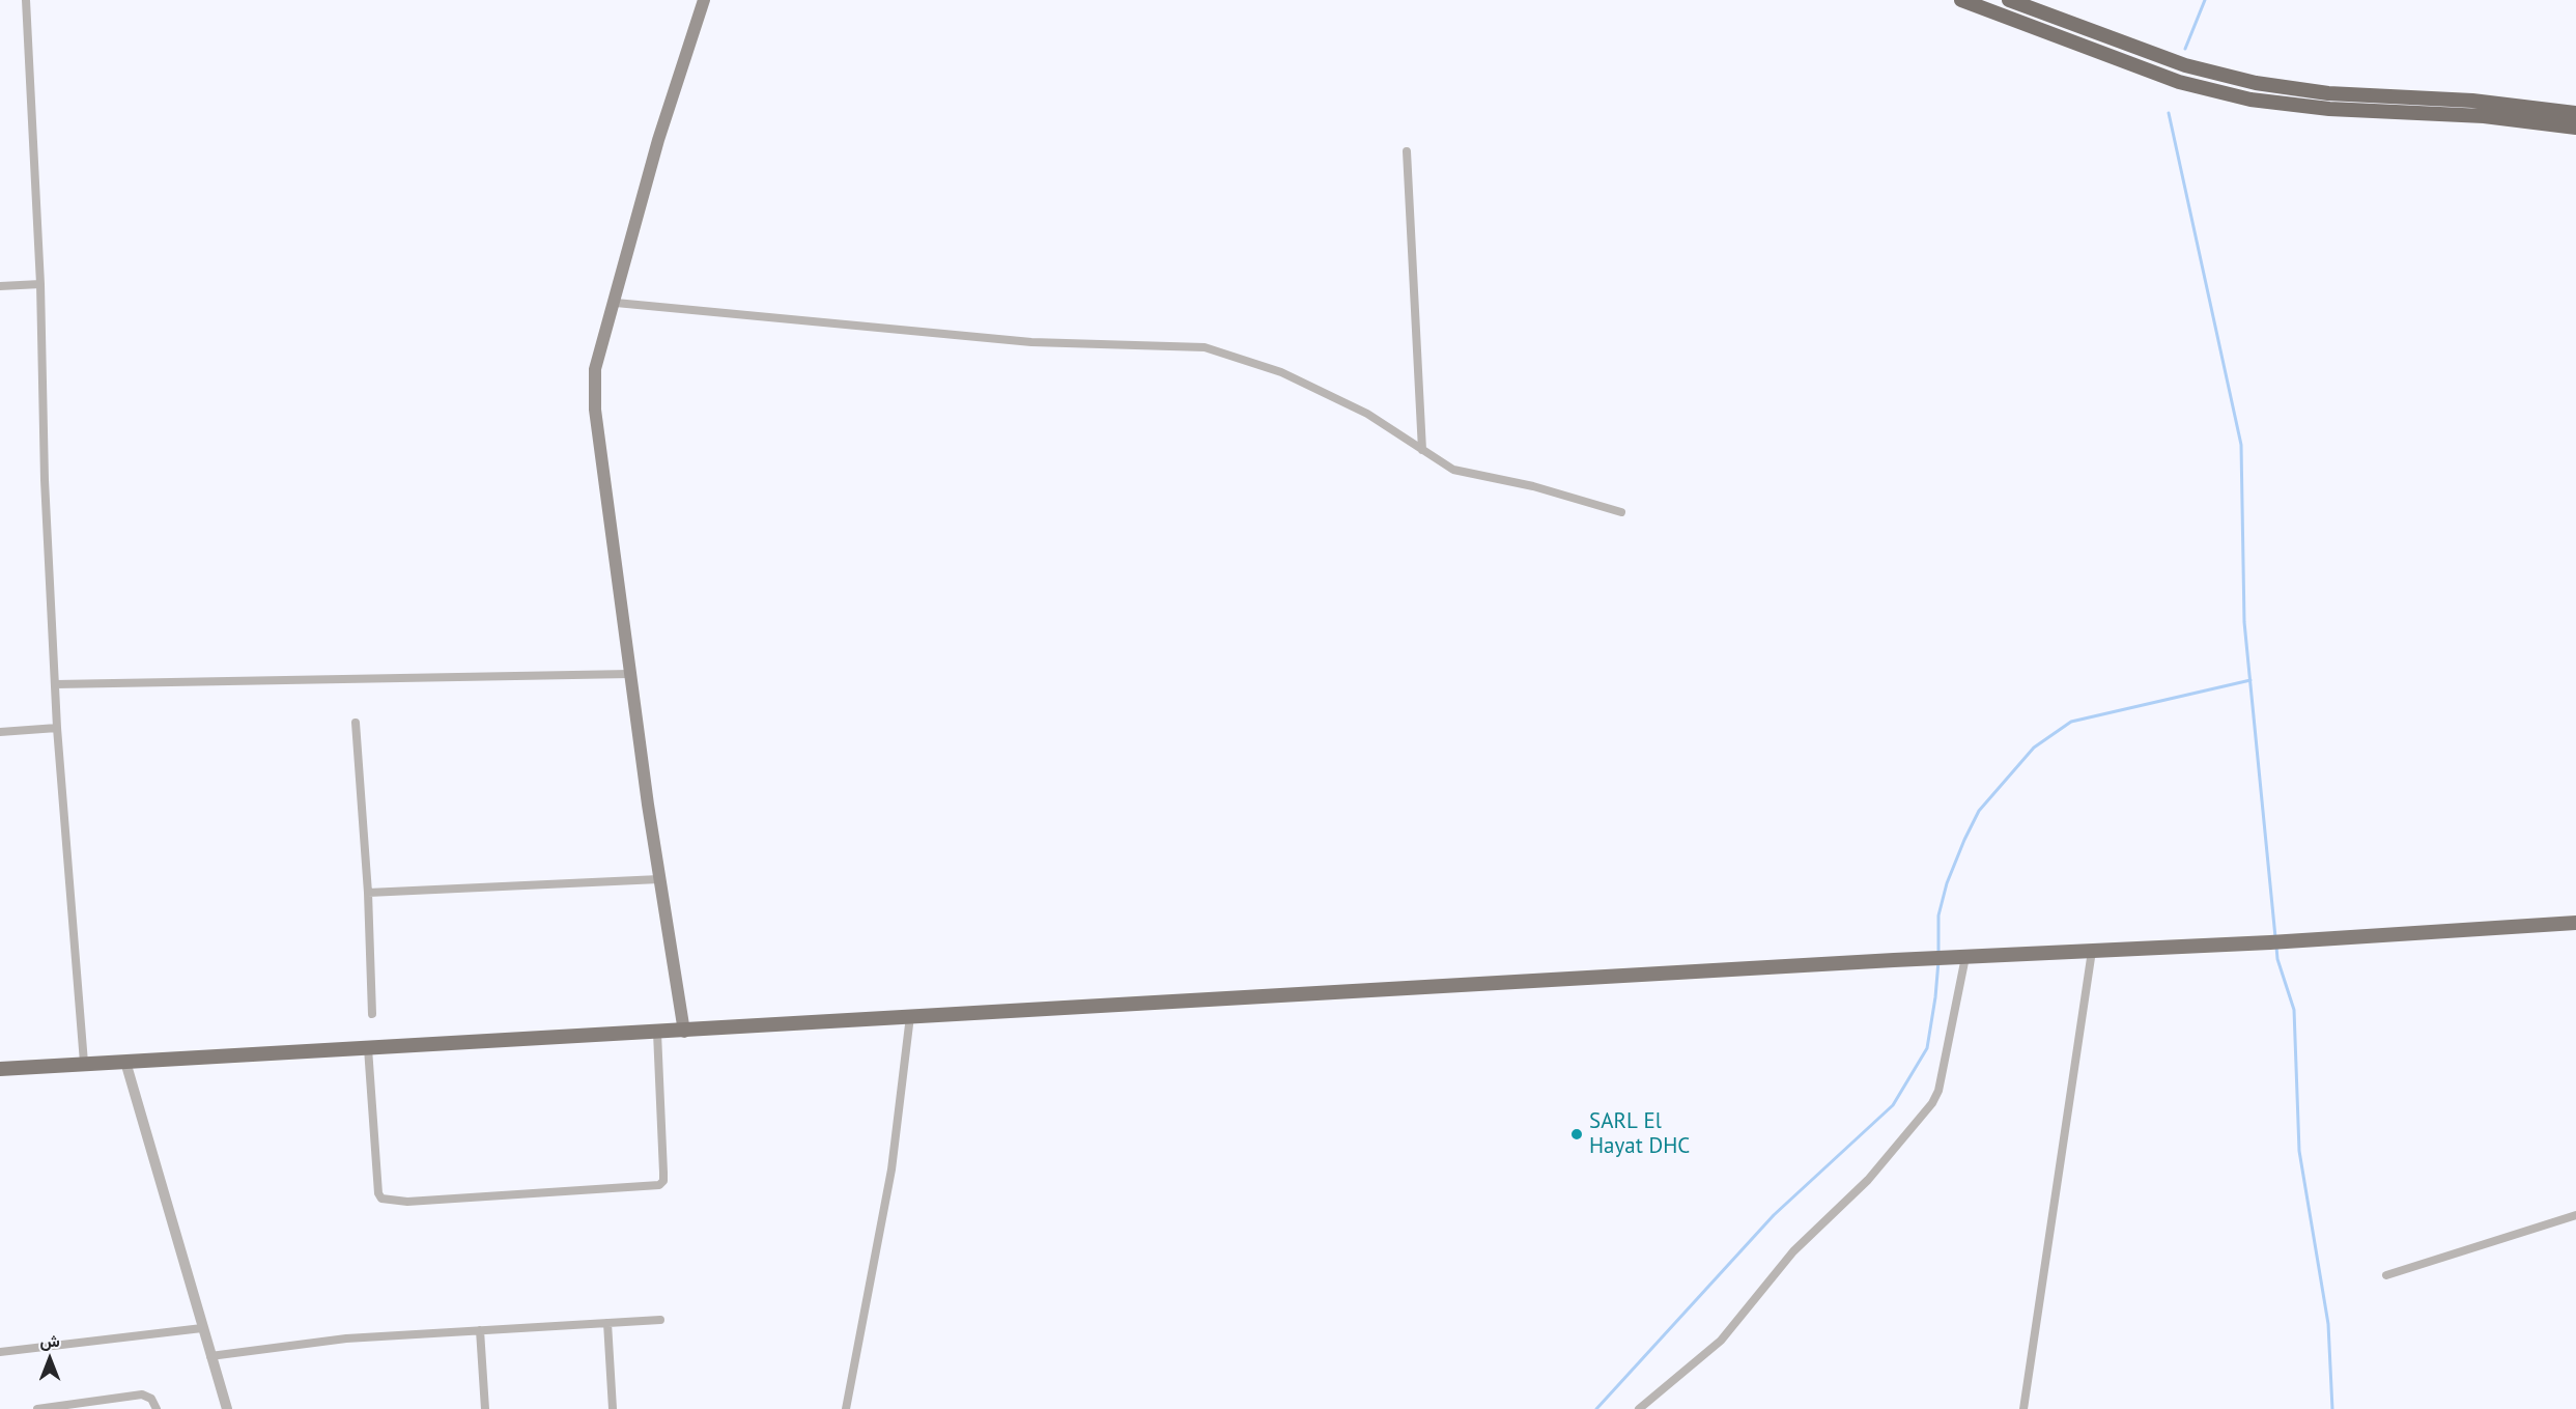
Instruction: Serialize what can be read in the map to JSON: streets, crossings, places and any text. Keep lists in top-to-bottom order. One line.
{"places":["SARL El Hayat DHC"],"north":"top"}
